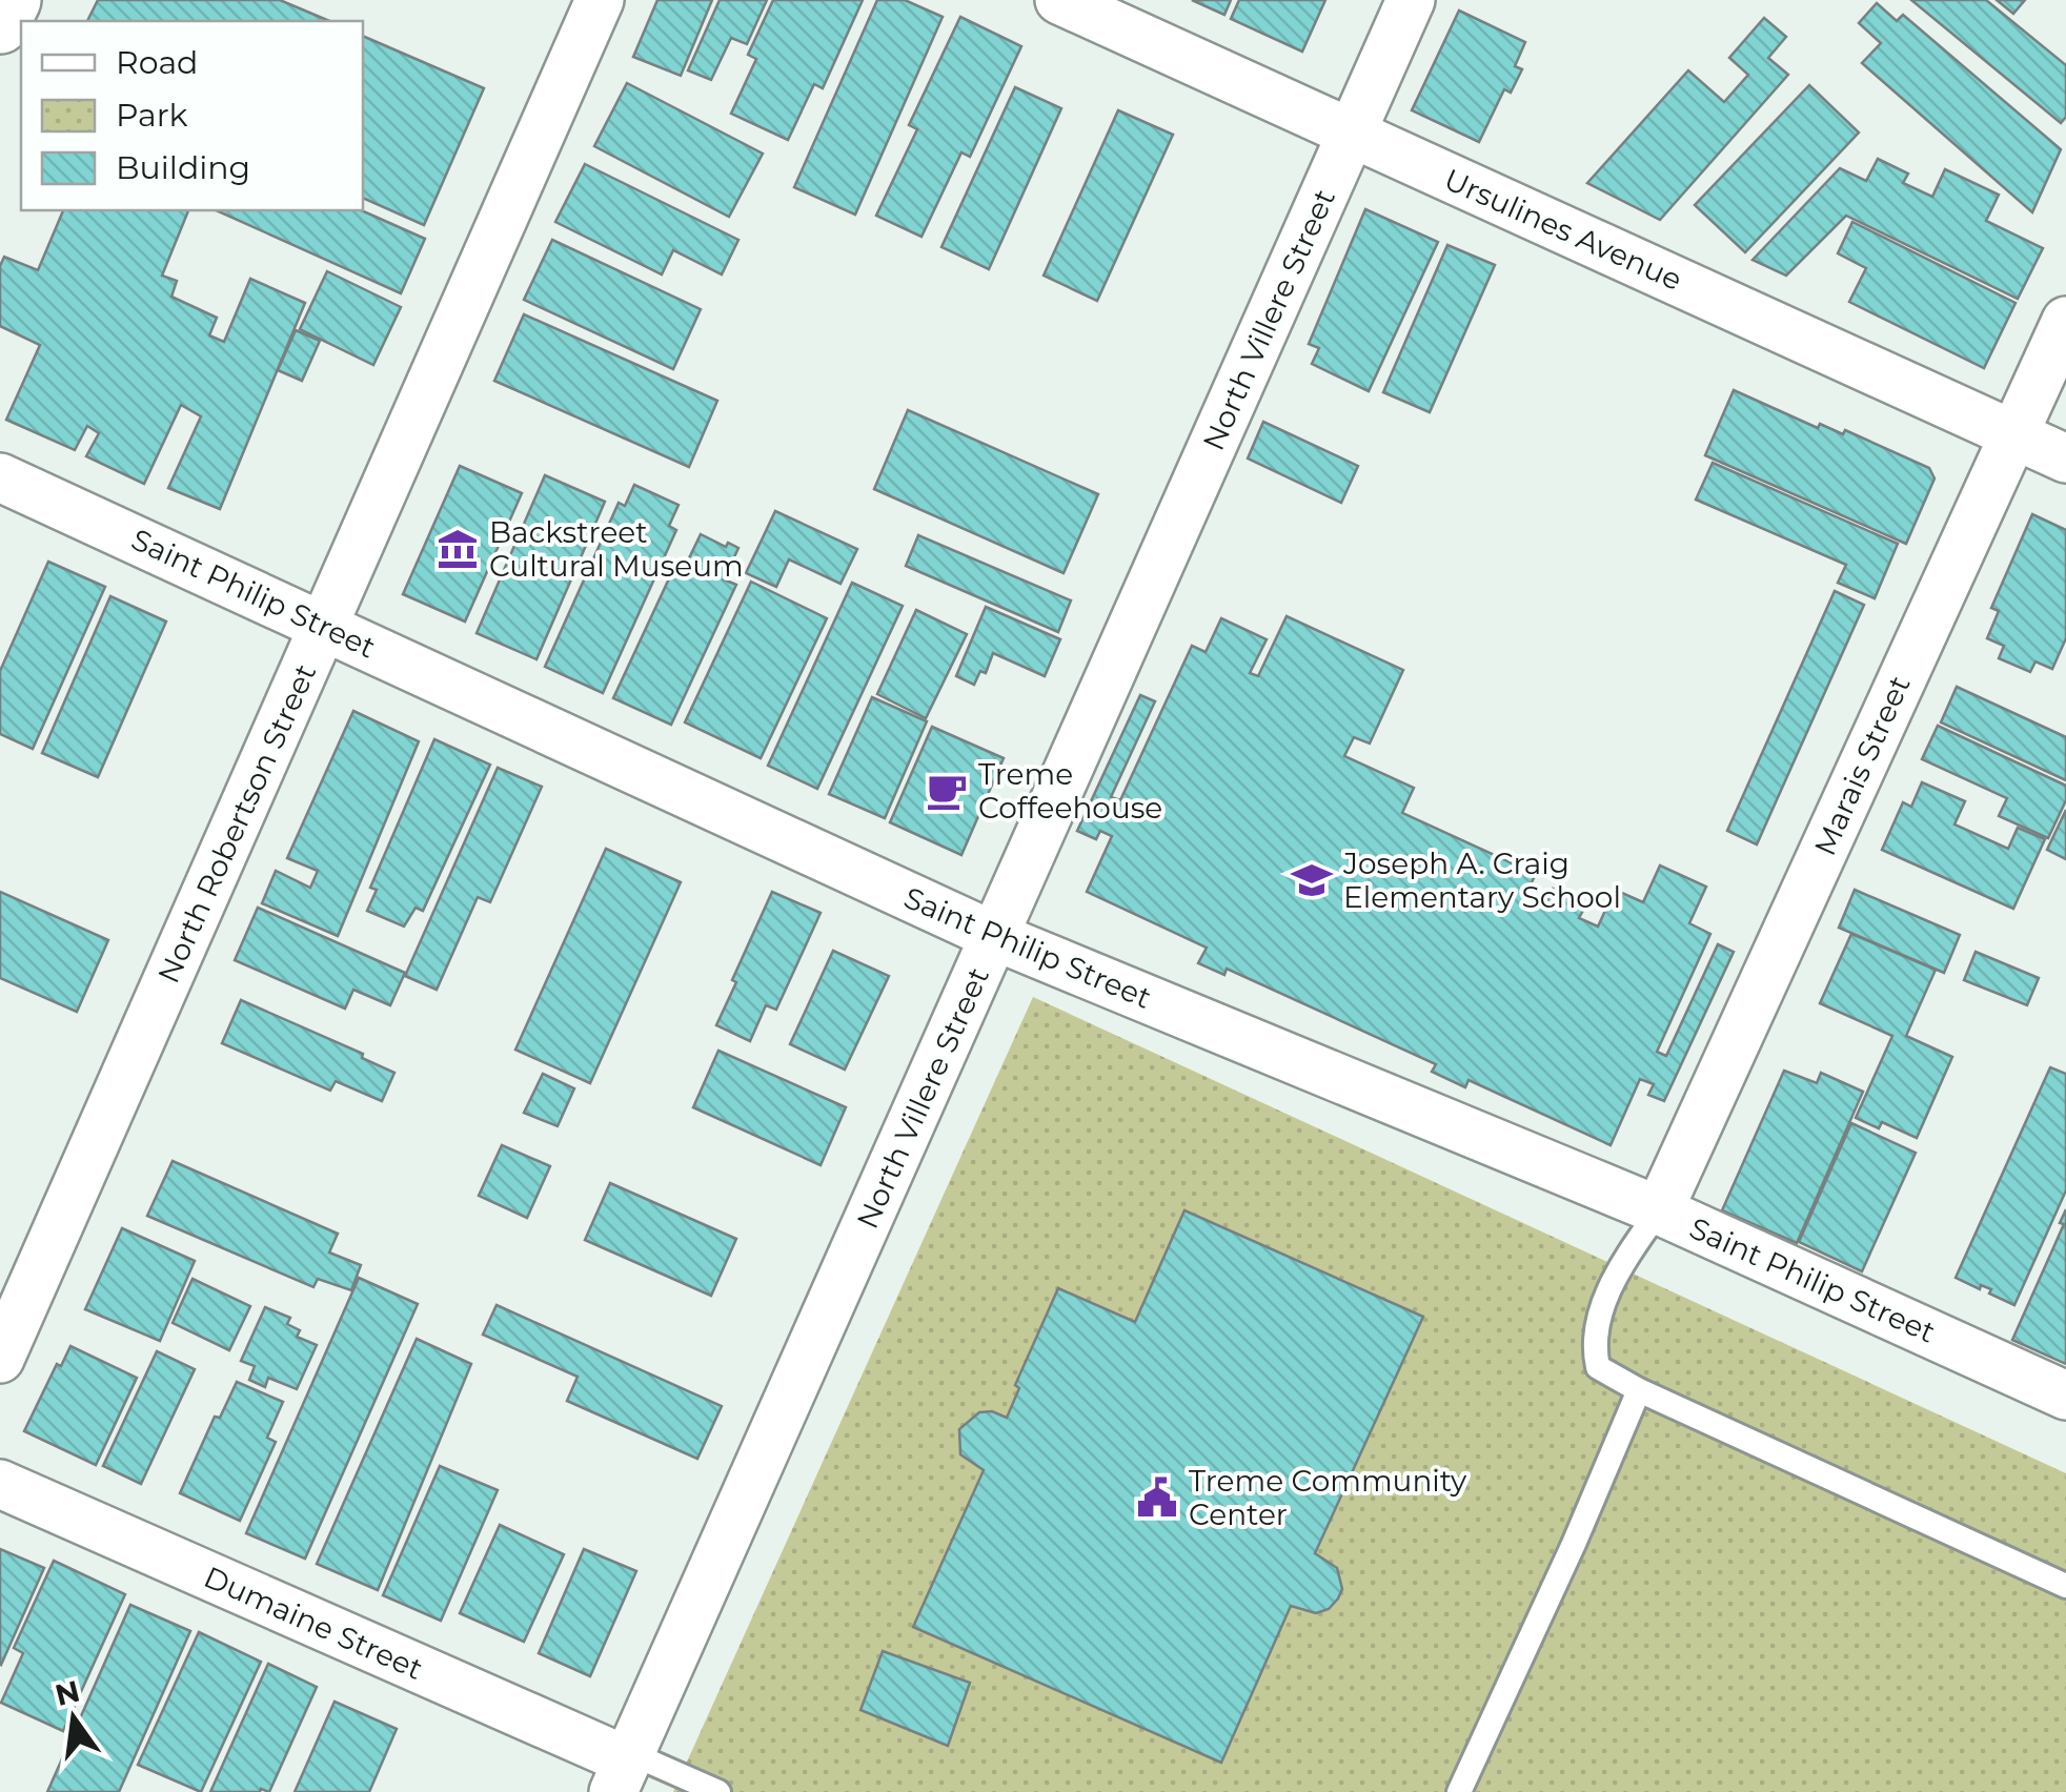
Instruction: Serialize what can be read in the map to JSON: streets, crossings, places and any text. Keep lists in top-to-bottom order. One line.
{"streets":{"street":["Ursulines Avenue","North Villere Street","Saint Philip Street","Marais Street","North Robertson Street","Dumaine Street"]},"crossings":[["Ursulines Avenue","North Villere Street"],["Ursulines Avenue","Marais Street"],["North Villere Street","Saint Philip Street"],["North Villere Street","Dumaine Street"],["Saint Philip Street","Marais Street"],["Saint Philip Street","North Robertson Street"]],"places":{"museum":["Backstreet Cultural Museum"],"cafe":["Treme Coffeehouse"],"school or university":["Joseph A. Craig Elementary School"],"public building":["Treme Community Center"]},"legend":["Road","Park","Building"],"north":"top"}
